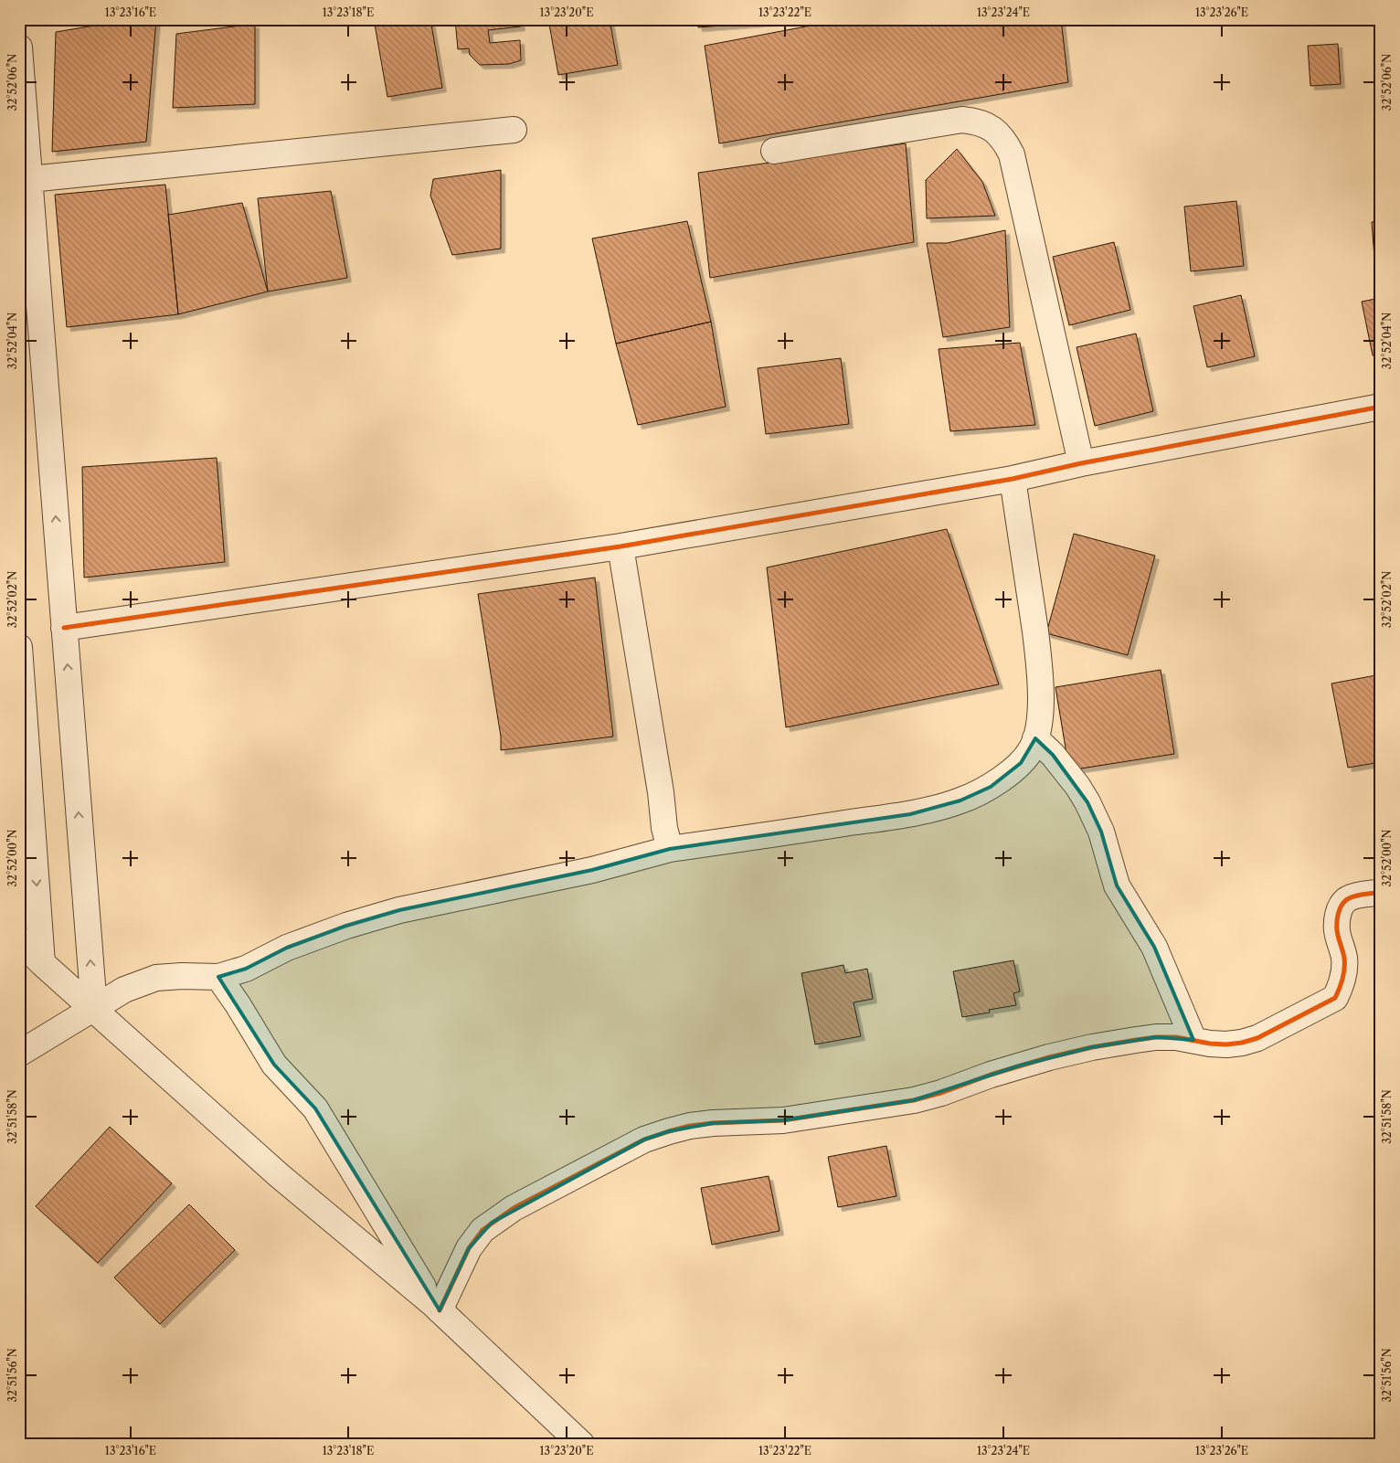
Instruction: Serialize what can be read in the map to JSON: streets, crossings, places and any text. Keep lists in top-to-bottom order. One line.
{"coordinates":["13°23'16\"E","13°23'18\"E","13°23'20\"E","13°23'22\"E","13°23'24\"E","13°23'26\"E","32°52'06\"N","32°52'04\"N","32°52'02\"N","32°52'00\"N","32°51'58\"N","32°51'56\"N"]}
